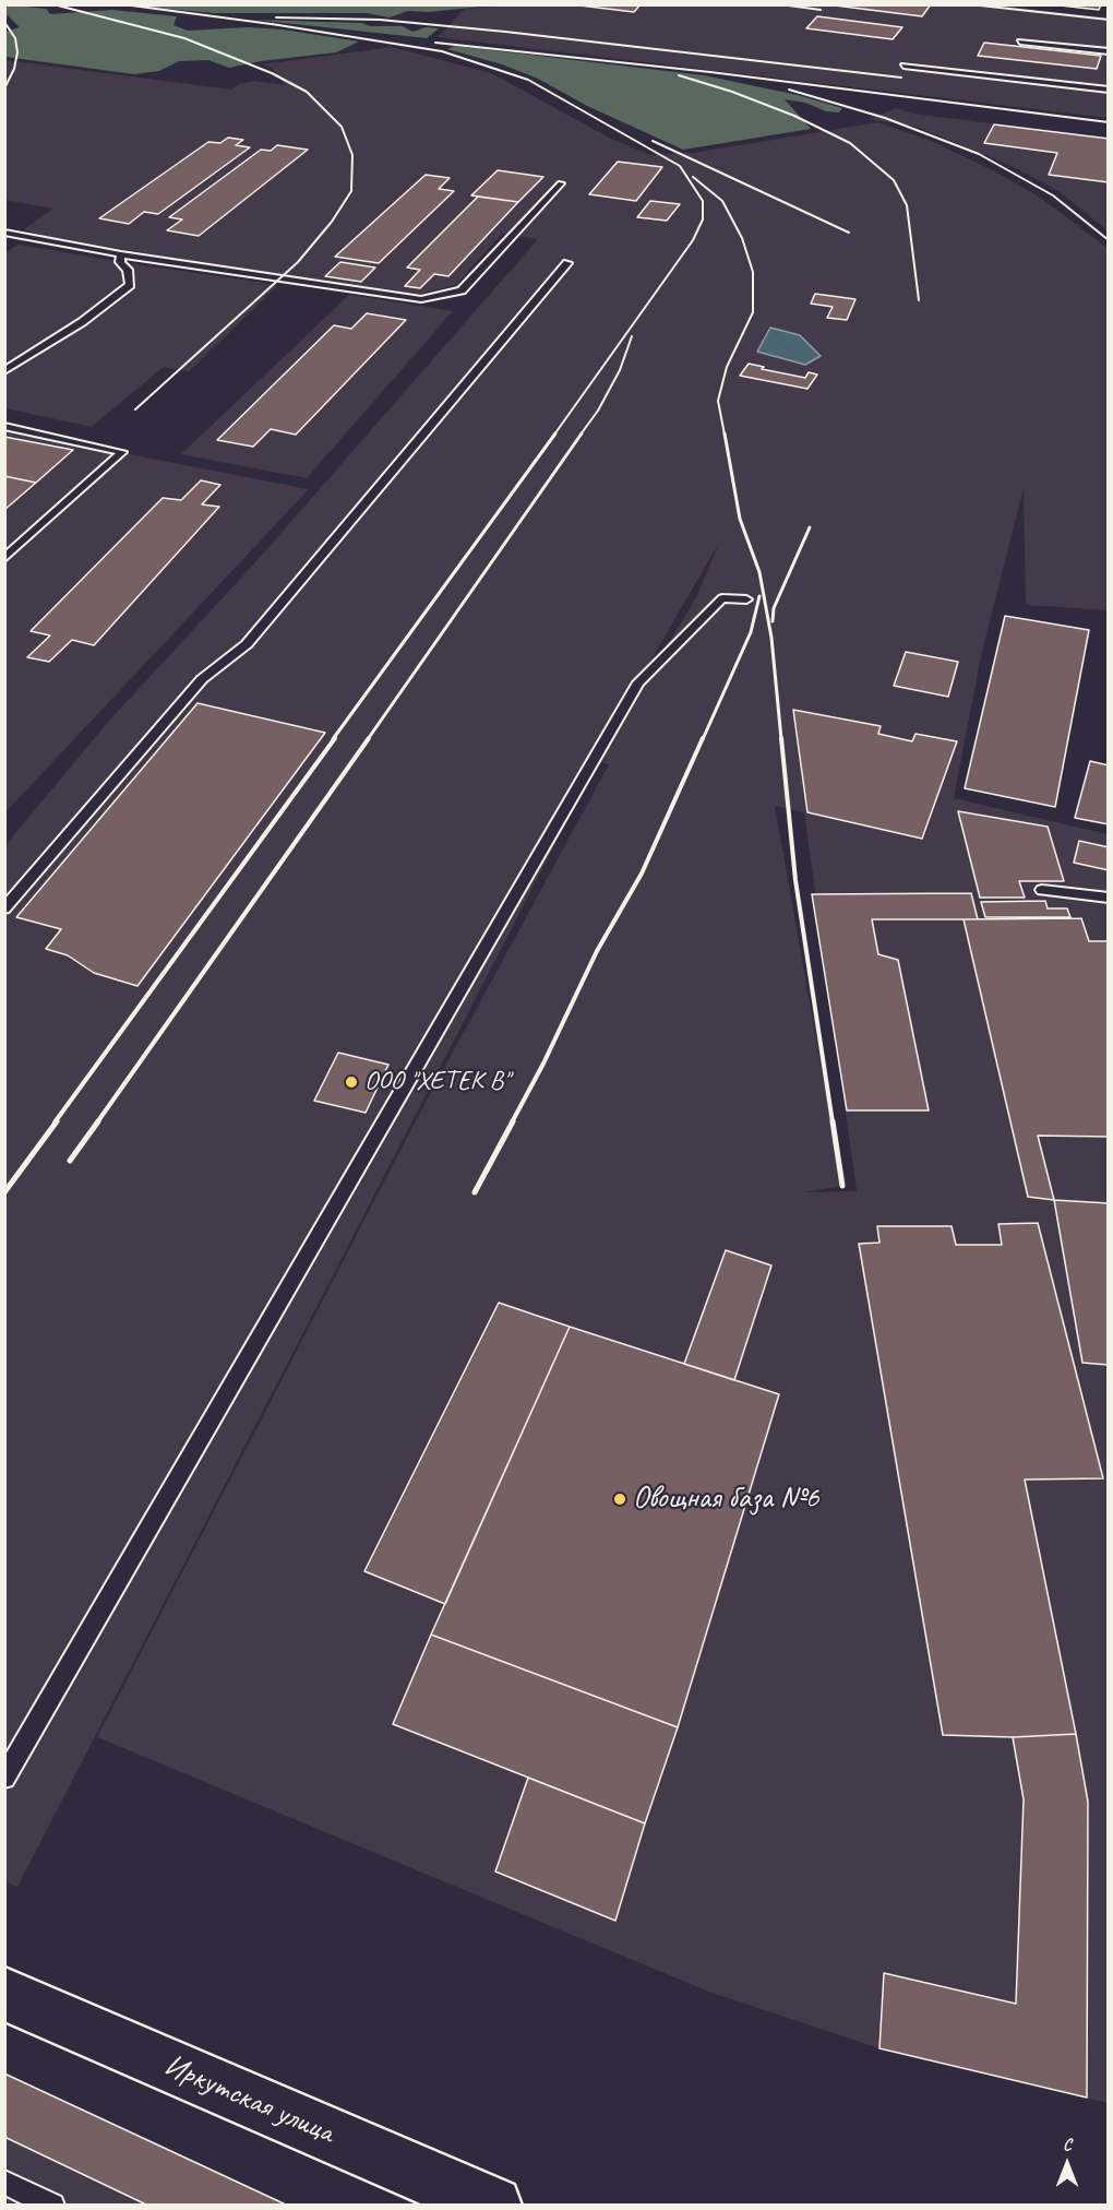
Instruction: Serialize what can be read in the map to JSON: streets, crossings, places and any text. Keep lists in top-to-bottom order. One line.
{"streets":{"street":["Иркутская улица"]},"places":["ООО \"ХЕТЕК В\"","Овощная база №6"],"north":"top"}
